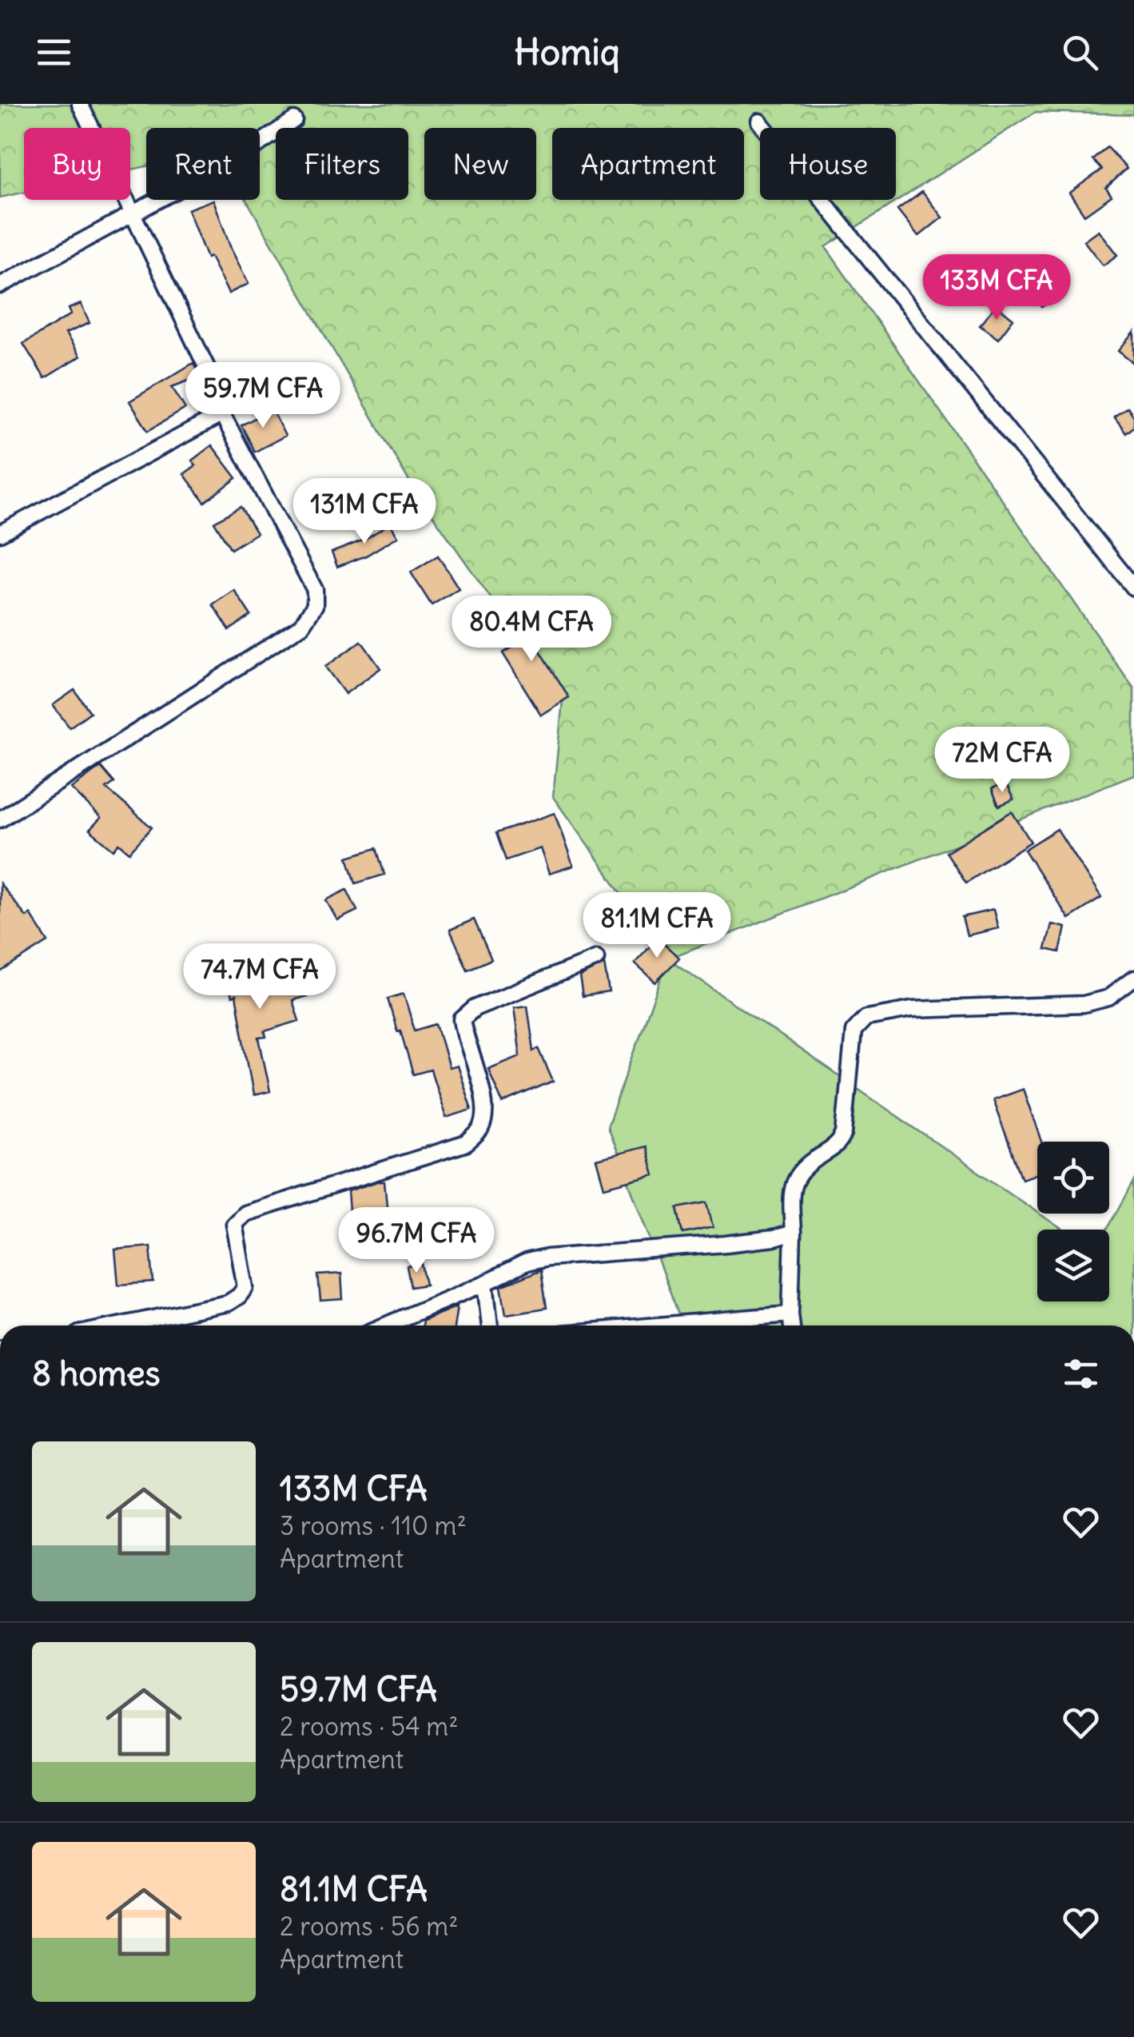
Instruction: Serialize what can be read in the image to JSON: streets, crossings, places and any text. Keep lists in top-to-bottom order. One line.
{"page":{"header":"Homiq","chip":["Buy","Rent","Filters","New","Apartment","House"],"price":["133M CFA","59.7M CFA","131M CFA","80.4M CFA","72M CFA","81.1M CFA","74.7M CFA","96.7M CFA"],"heading":"8 homes","list":[{"name":"133M CFA","note":"3 rooms · 110 m² · Apartment"},{"name":"59.7M CFA","note":"2 rooms · 54 m² · Apartment"},{"name":"81.1M CFA","note":"2 rooms · 56 m² · Apartment"}]}}
